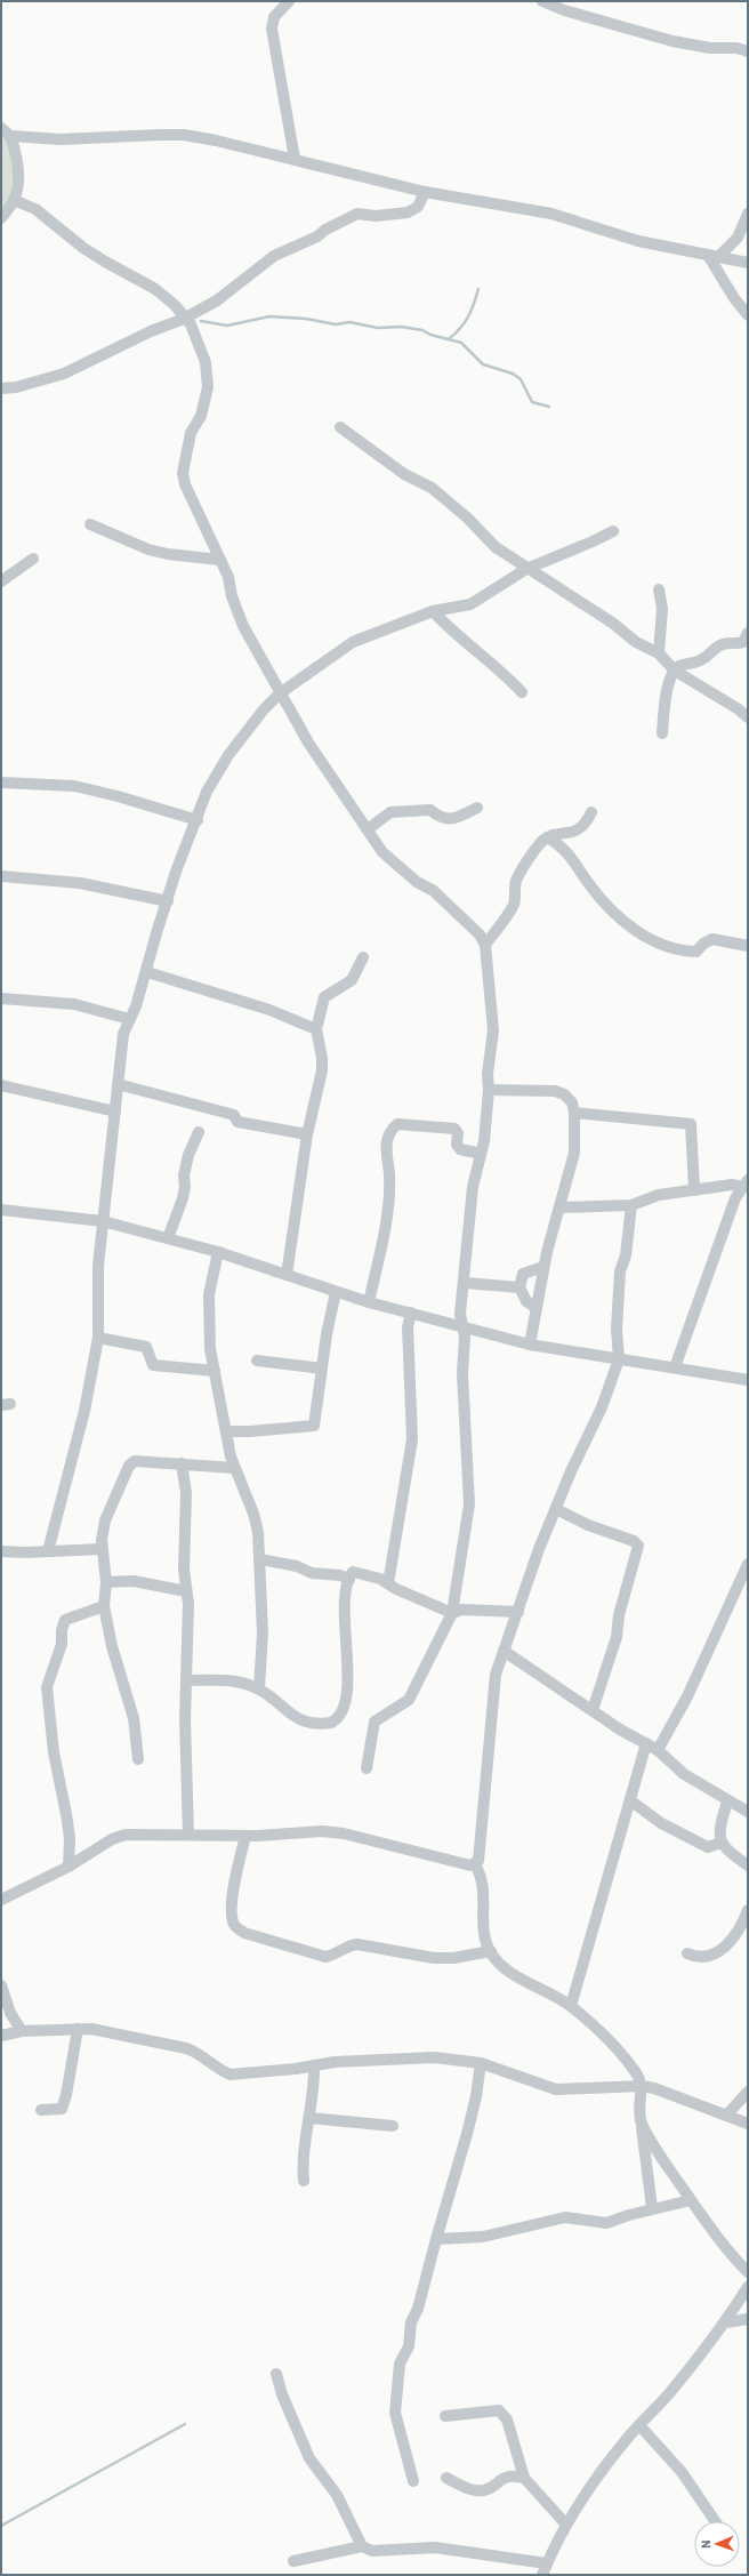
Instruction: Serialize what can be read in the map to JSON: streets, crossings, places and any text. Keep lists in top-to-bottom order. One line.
{"north":"left"}
